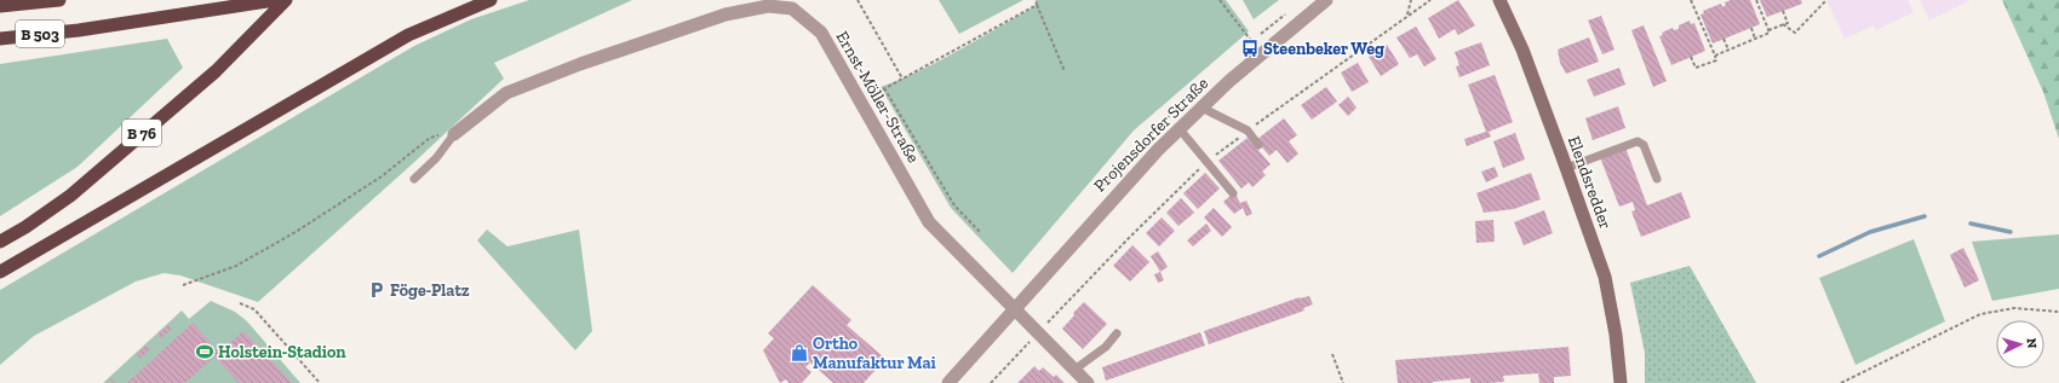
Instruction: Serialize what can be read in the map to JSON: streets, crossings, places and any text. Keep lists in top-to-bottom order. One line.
{"streets":{"highway":["B 503","B 76"],"main road":["Elendsredder"],"street":["Ernst-Möller-Straße","Projensdorfer Straße"]},"crossings":[["Ernst-Möller-Straße","Projensdorfer Straße"]],"places":{"bus stop":["Steenbeker Weg"],"parking":["Föge-Platz"],"sports":["Holstein-Stadion"],"shop":["Ortho Manufaktur Mai"]},"north":"right"}
